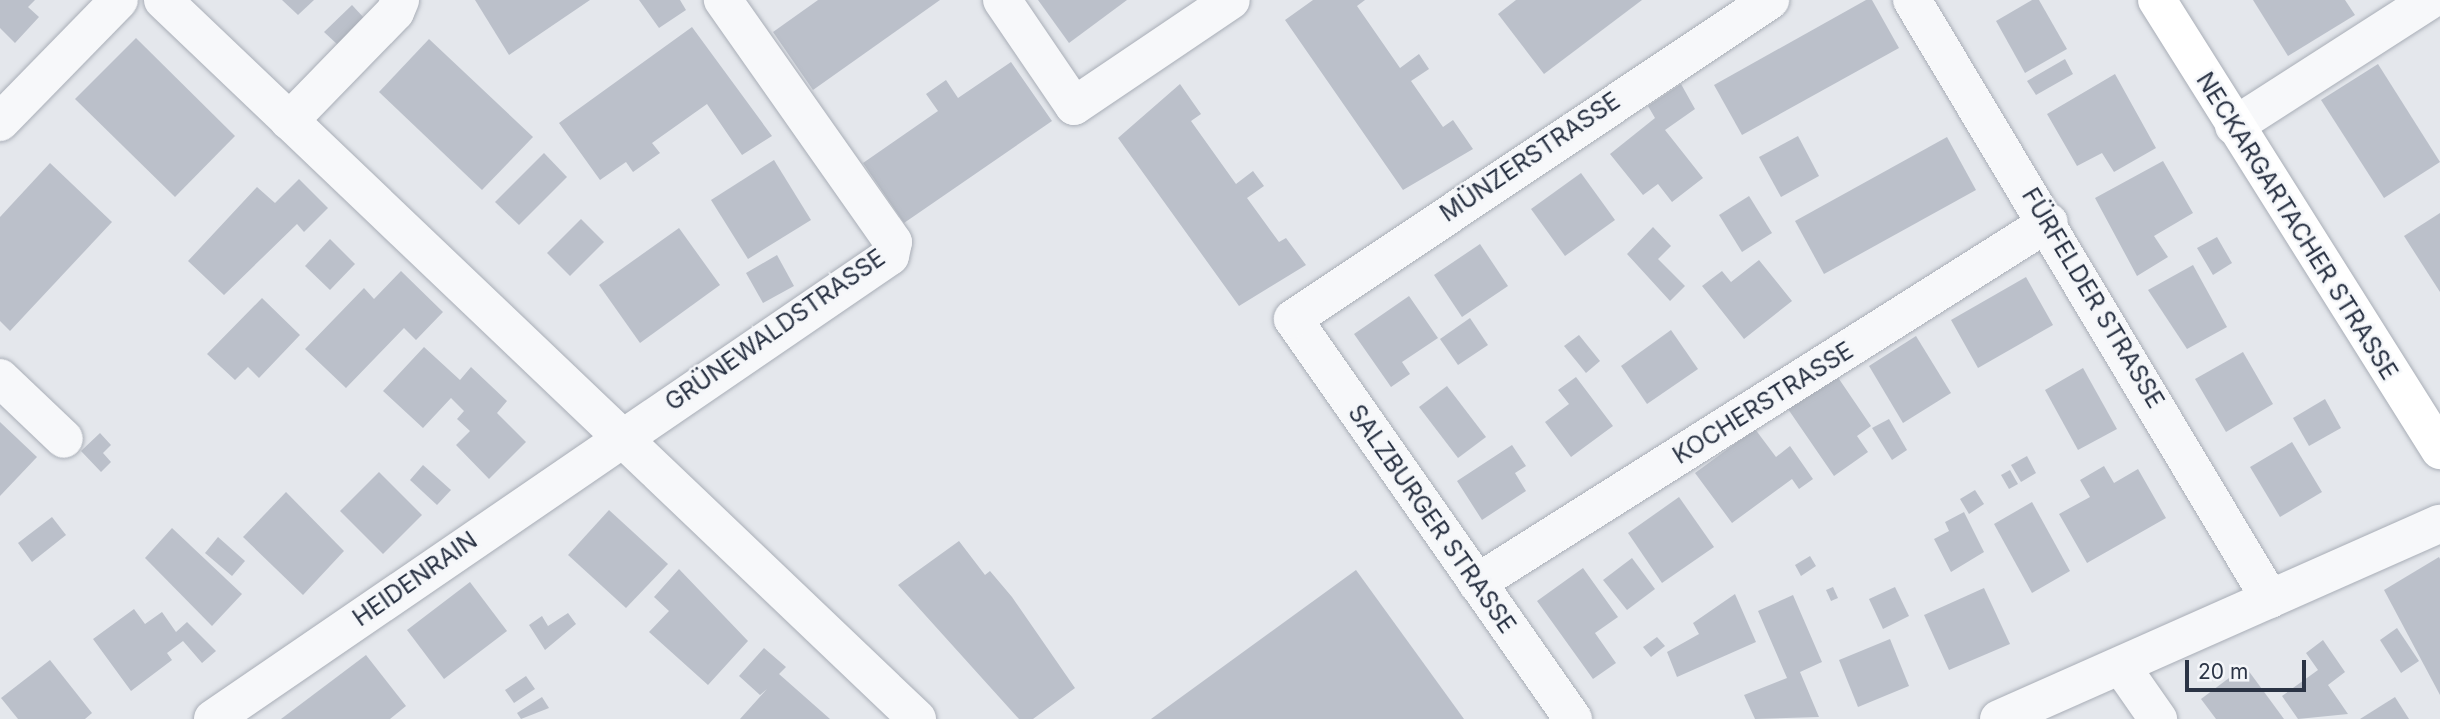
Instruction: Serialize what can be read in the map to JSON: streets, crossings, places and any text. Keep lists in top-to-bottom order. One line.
{"streets":{"main road":["NECKARGARTACHER STRASSE"],"street":["MÜNZERSTRASSE","FÜRFELDER STRASSE","GRÜNEWALDSTRASSE","KOCHERSTRASSE","SALZBURGER STRASSE","HEIDENRAIN"]},"crossings":[["MÜNZERSTRASSE","SALZBURGER STRASSE"],["FÜRFELDER STRASSE","KOCHERSTRASSE"],["GRÜNEWALDSTRASSE","HEIDENRAIN"],["KOCHERSTRASSE","SALZBURGER STRASSE"]],"scale_bar":"20 m"}
